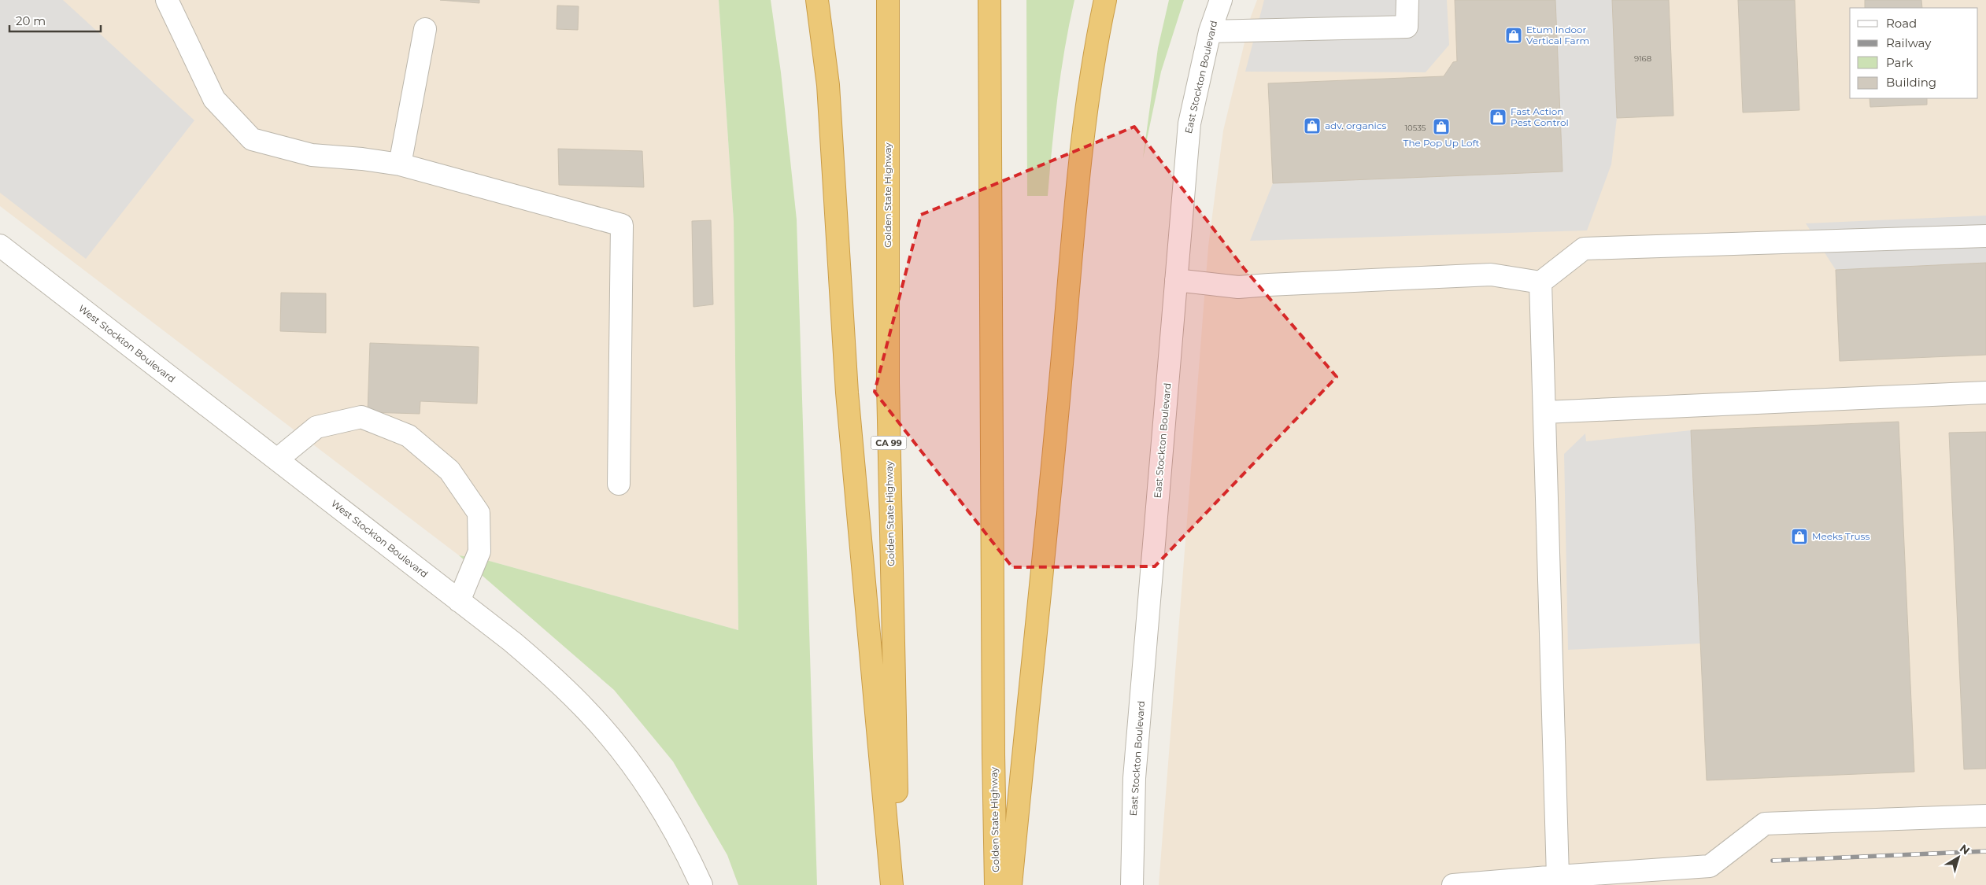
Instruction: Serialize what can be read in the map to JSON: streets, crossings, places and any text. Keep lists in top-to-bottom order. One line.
{"streets":{"highway":["Golden State Highway","CA 99"],"street":["East Stockton Boulevard","West Stockton Boulevard"]},"places":{"shop":["Etum Indoor Vertical Farm","Fast Action Pest Control","adv. organics","The Pop Up Loft","Meeks Truss"]},"house_numbers":["9168","10535"],"legend":["Road","Railway","Park","Building"],"scale_bar":"20 m","north":"top right"}
